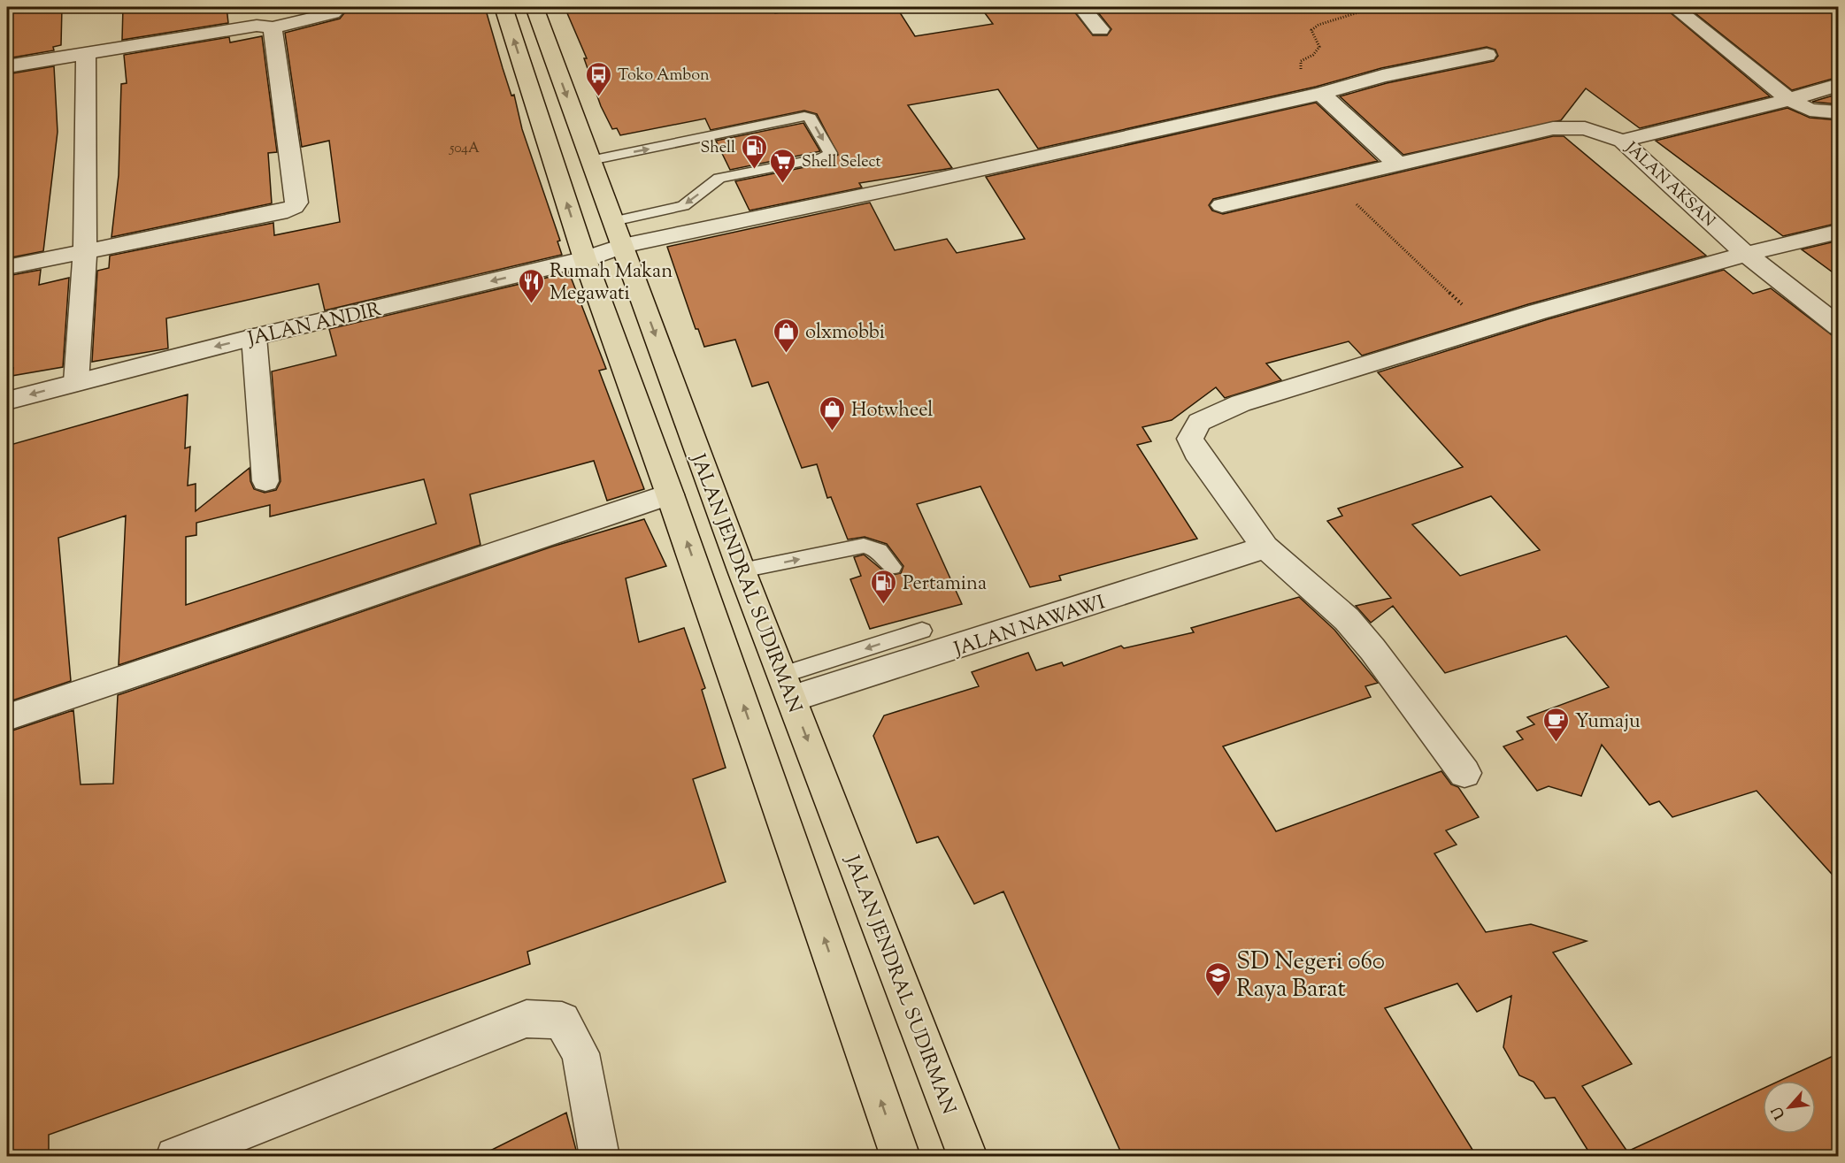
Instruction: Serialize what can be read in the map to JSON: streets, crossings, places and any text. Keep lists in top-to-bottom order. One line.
{"streets":{"main road":["JALAN JENDRAL SUDIRMAN"],"street":["JALAN AKSAN","JALAN ANDIR","JALAN NAWAWI"]},"crossings":[["JALAN ANDIR","JALAN JENDRAL SUDIRMAN"],["JALAN JENDRAL SUDIRMAN","JALAN NAWAWI"]],"places":{"bus stop":["Toko Ambon"],"fuel station":["Shell","Pertamina"],"supermarket":["Shell Select"],"restaurant":["Rumah Makan Megawati"],"shop":["olxmobbi","Hotwheel"],"cafe":["Yumaju"],"school or university":["SD Negeri 060 Raya Barat"]},"house_numbers":["504A"],"north":"bottom left"}
